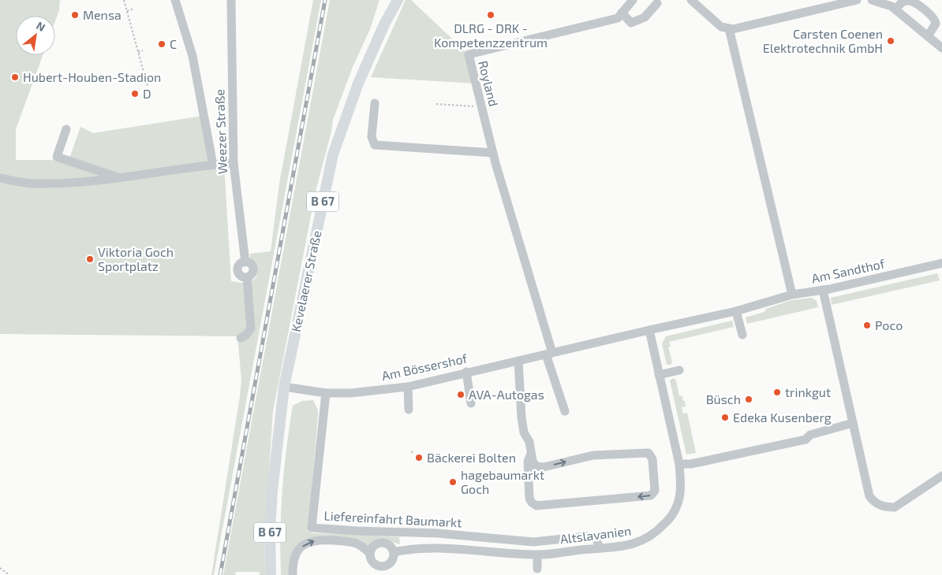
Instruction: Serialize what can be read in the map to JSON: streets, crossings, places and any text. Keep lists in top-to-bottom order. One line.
{"streets":{"main road":["B 67","Kevelaerer Straße"],"street":["Royland","Weezer Straße","Am Sandthof","Am Bössershof","Liefereinfahrt Baumarkt","Altslavanien"]},"crossings":[["Royland","Am Bössershof"],["Am Sandthof","Am Bössershof"],["Kevelaerer Straße","Am Bössershof"],["Am Bössershof","Liefereinfahrt Baumarkt"],["Am Bössershof","Altslavanien"],["Liefereinfahrt Baumarkt","Altslavanien"]],"places":["Mensa","DLRG - DRK - Kompetenzzentrum","Carsten Coenen Elektrotechnik GmbH","C","Hubert-Houben-Stadion","D","Viktoria Goch Sportplatz","Poco","trinkgut","AVA-Autogas","Büsch","Edeka Kusenberg","Bäckerei Bolten","hagebaumarkt Goch"],"north":"top right"}
